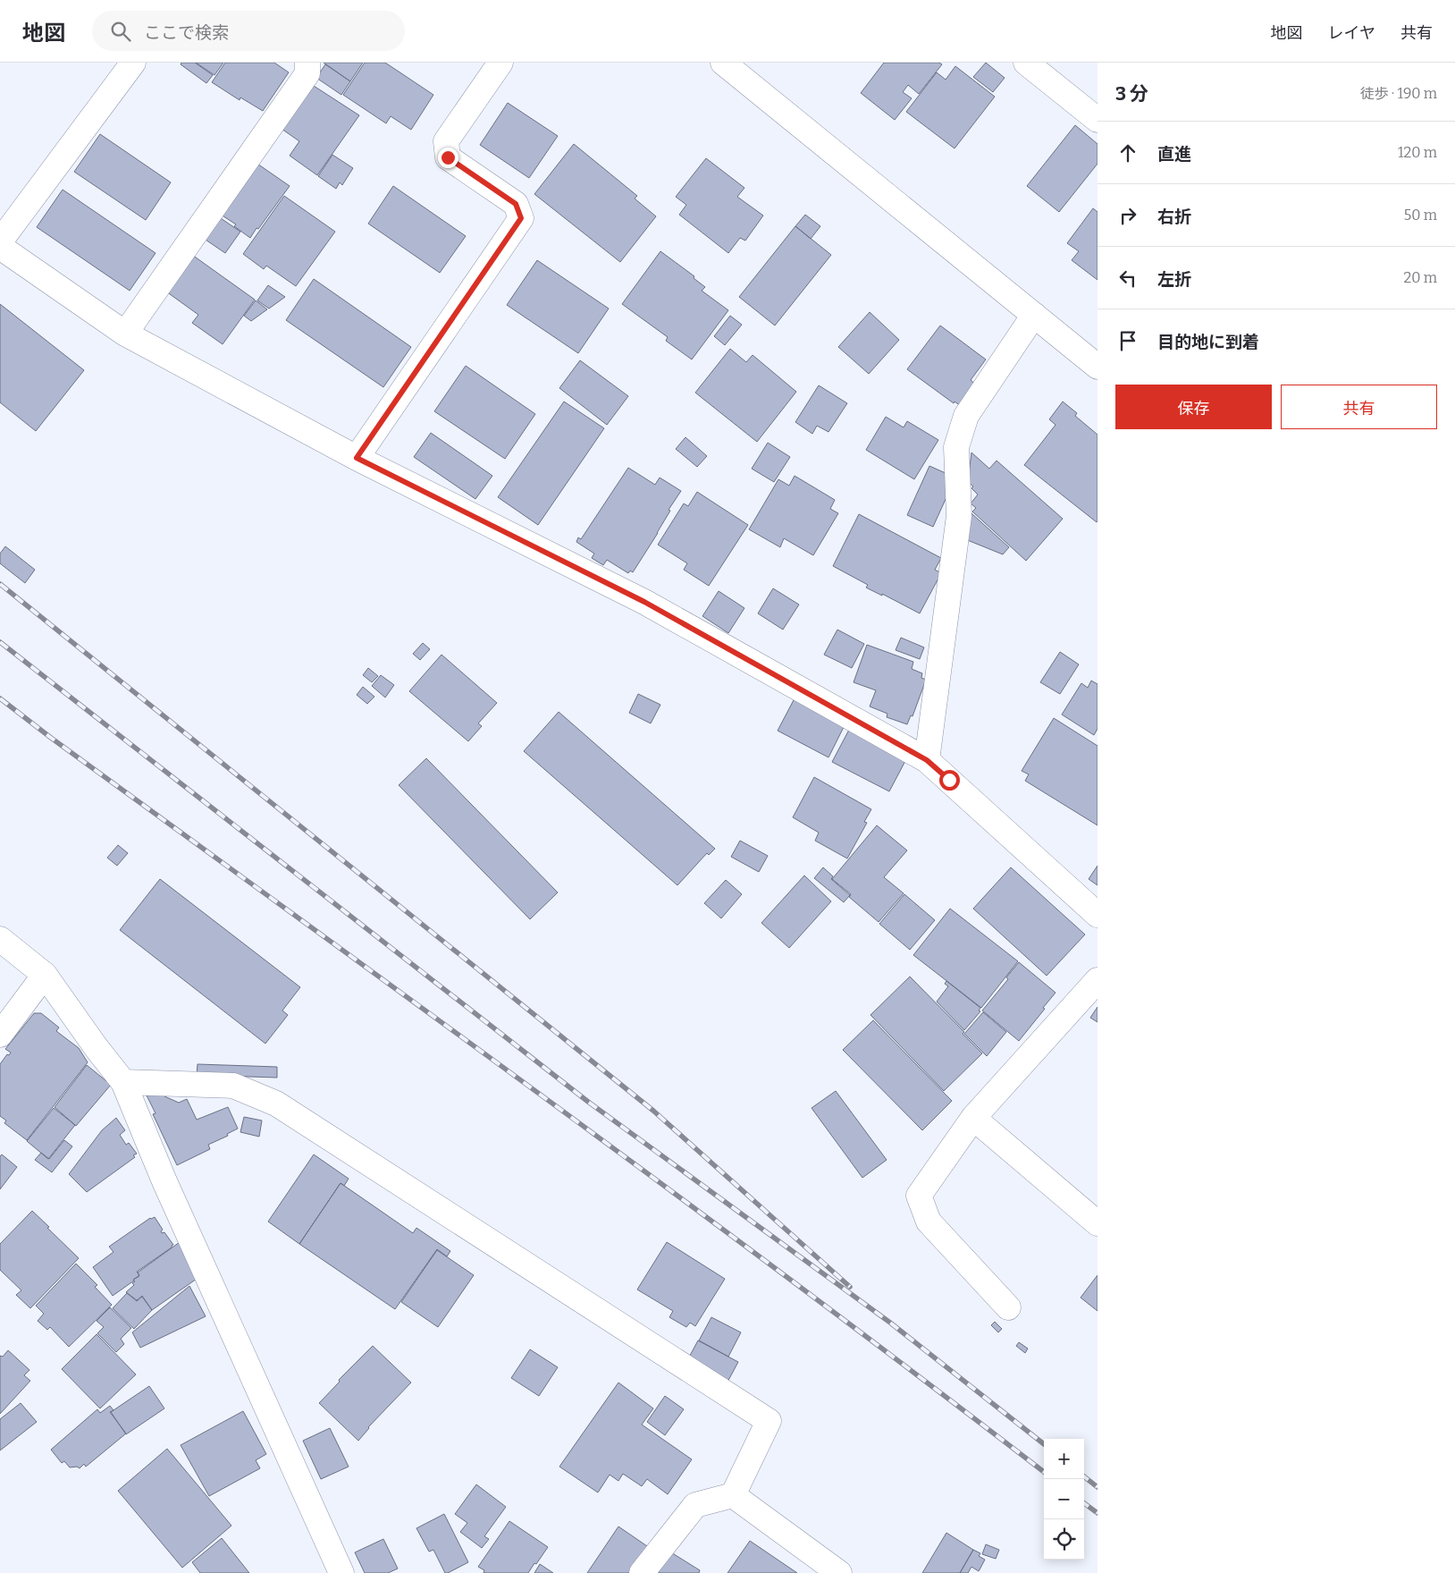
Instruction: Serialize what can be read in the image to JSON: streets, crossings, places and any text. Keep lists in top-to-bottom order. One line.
{"page":{"header":"地図","search":"ここで検索","nav":["地図","レイヤ","共有"],"heading":["3 分","徒歩 · 190 m"],"list":[["直進","120 m"],["右折","50 m"],["左折","20 m"],"目的地に到着"],"buttons":["保存","共有"],"map_buttons":["+","−"]}}
